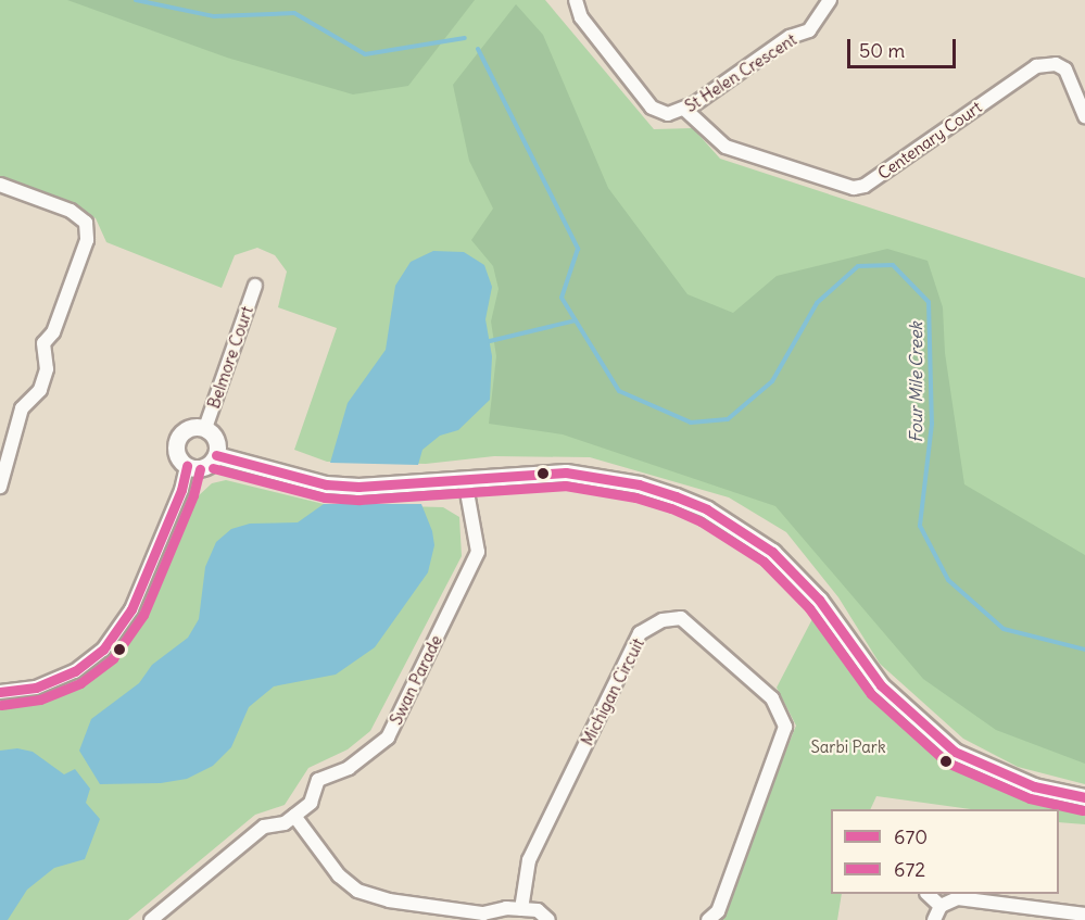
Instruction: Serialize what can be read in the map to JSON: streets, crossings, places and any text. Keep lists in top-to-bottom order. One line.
{"streets":{"street":["St Helen Crescent","Centenary Court","Belmore Court","Swan Parade","Michigan Circuit"]},"crossings":[["St Helen Crescent","Centenary Court"]],"water":["Four Mile Creek"],"parks":["Sarbi Park"],"lines":["transit line 670","transit line 672"],"legend":["670","672"],"scale_bar":"50 m"}
